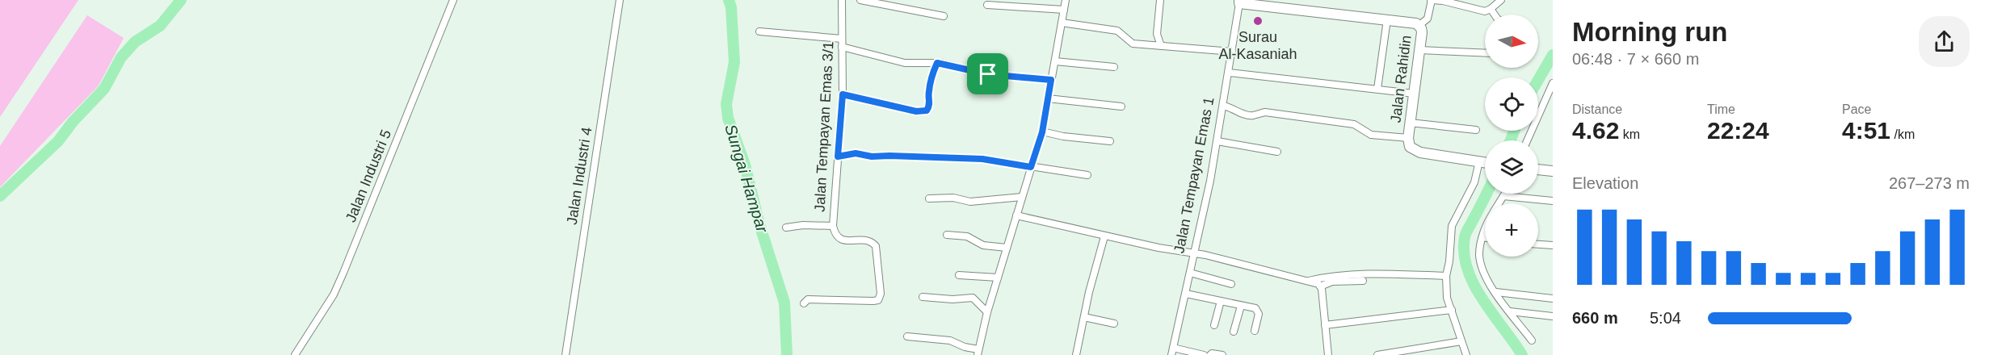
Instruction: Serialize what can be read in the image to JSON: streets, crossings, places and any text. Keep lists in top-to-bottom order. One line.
{"streets":{"street":["Jalan Rahidin","Jalan Tempayan Emas 3/1","Jalan Tempayan Emas 1","Jalan Industri 5","Jalan Industri 4"]},"crossings":[["Jalan Rahidin","Jalan Tempayan Emas 1"]],"water":["Sungai Hampar"],"places":["Surau Al-Kasaniah"],"north":"right","page":{"heading":["Morning run","06:48 · 7 × 660 m"],"map_buttons":"+","stats":[["Distance","4.62 km"],["Time","22:24"],["Pace","4:51 /km"]],"chart":["Elevation","267–273 m"],"list":[{"name":"660 m","note":"5:04"}]}}
